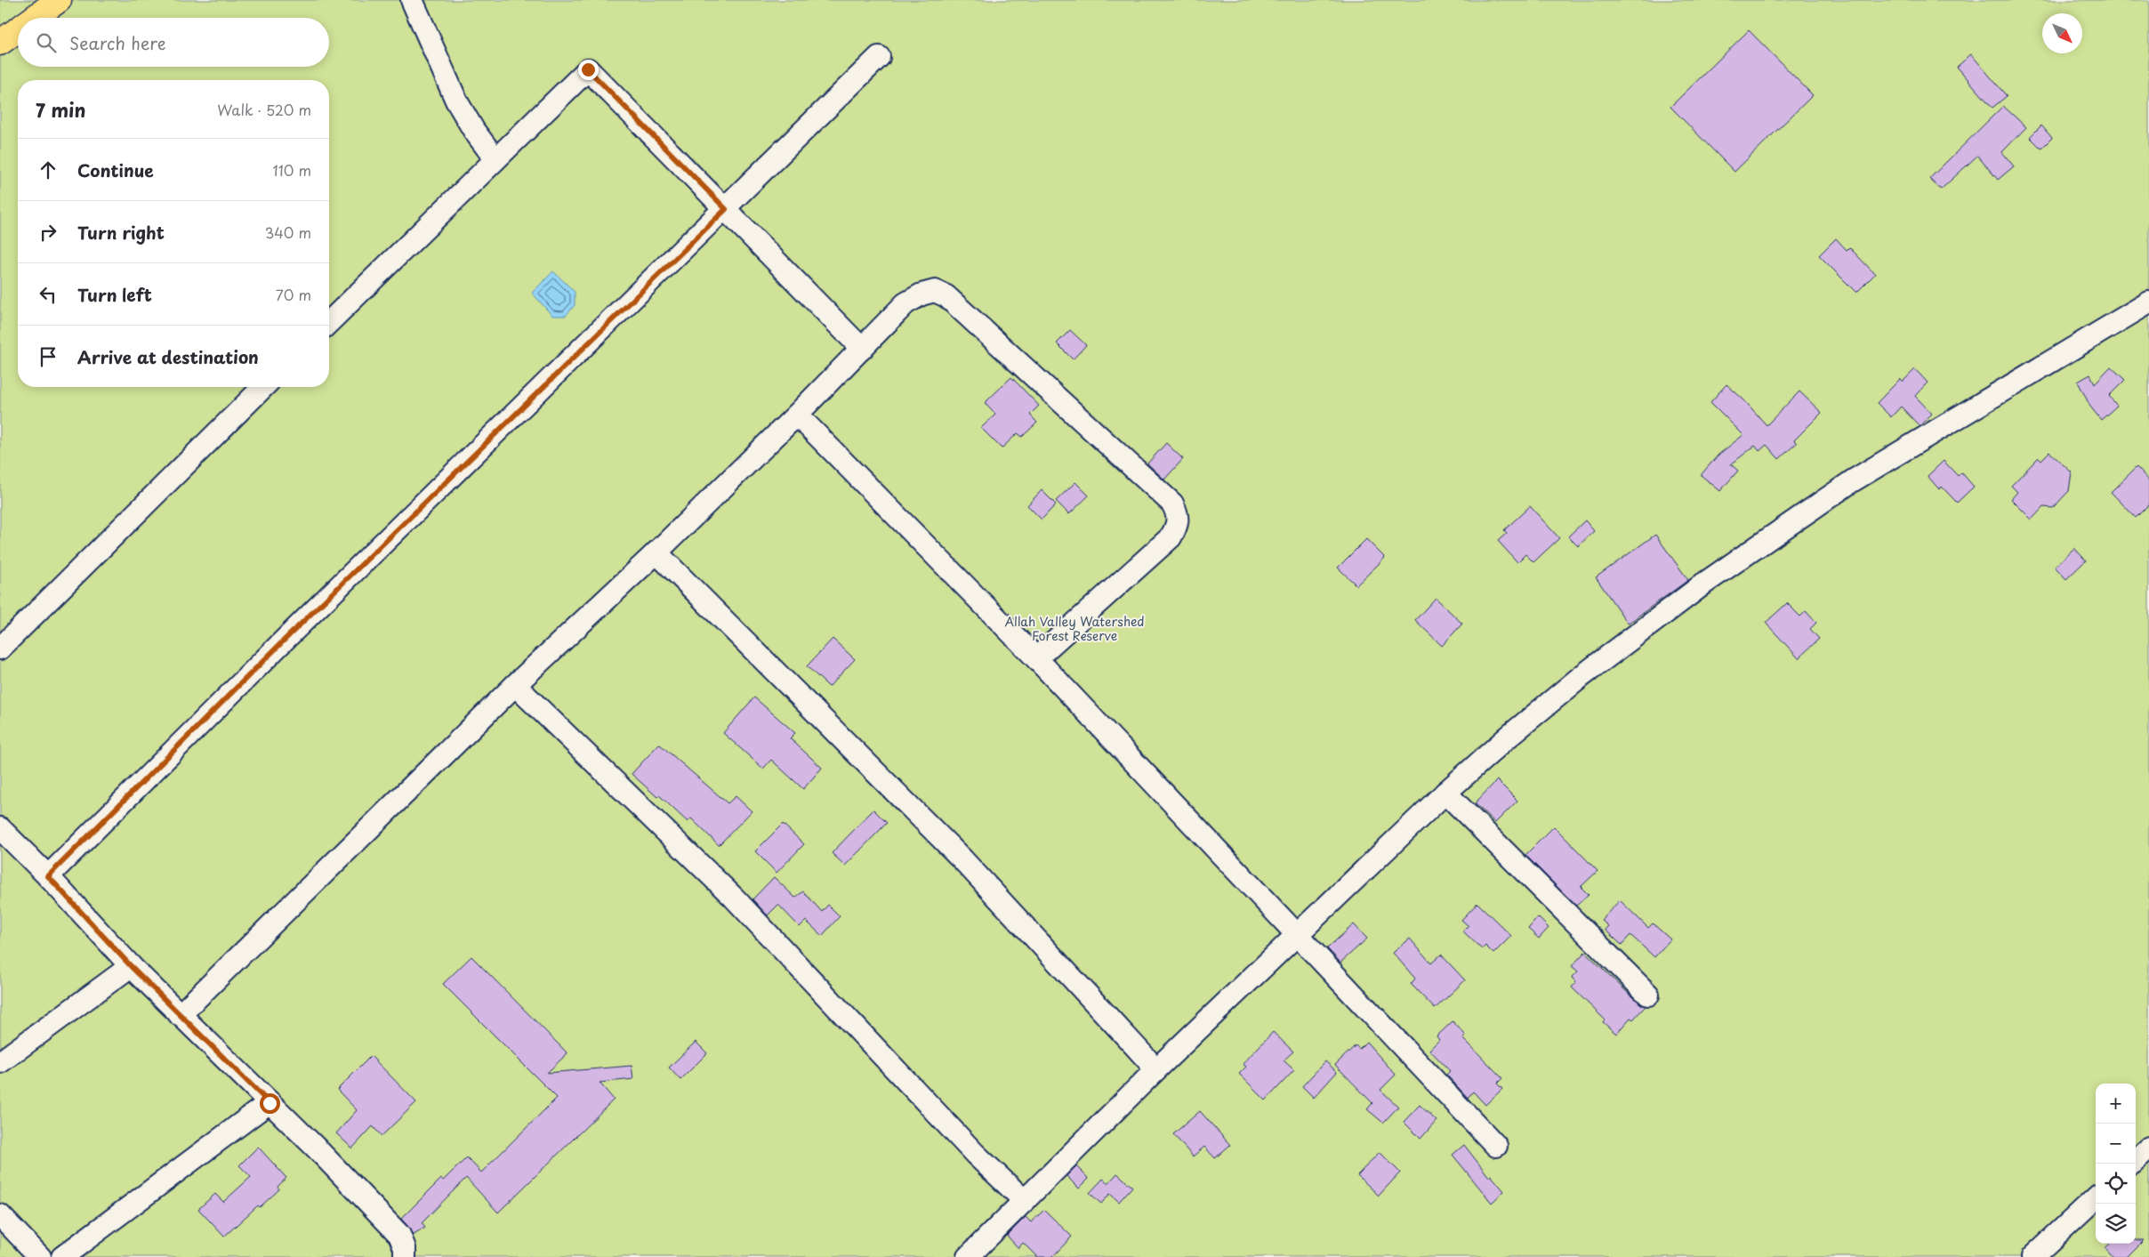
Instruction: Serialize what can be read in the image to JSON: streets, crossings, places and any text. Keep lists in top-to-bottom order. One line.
{"parks":["Allah Valley Watershed Forest Reserve"],"north":"bottom right","page":{"search":"Search here","heading":["7 min","Walk · 520 m"],"list":[["Continue","110 m"],["Turn right","340 m"],["Turn left","70 m"],"Arrive at destination"],"map_buttons":["+","−"]}}
